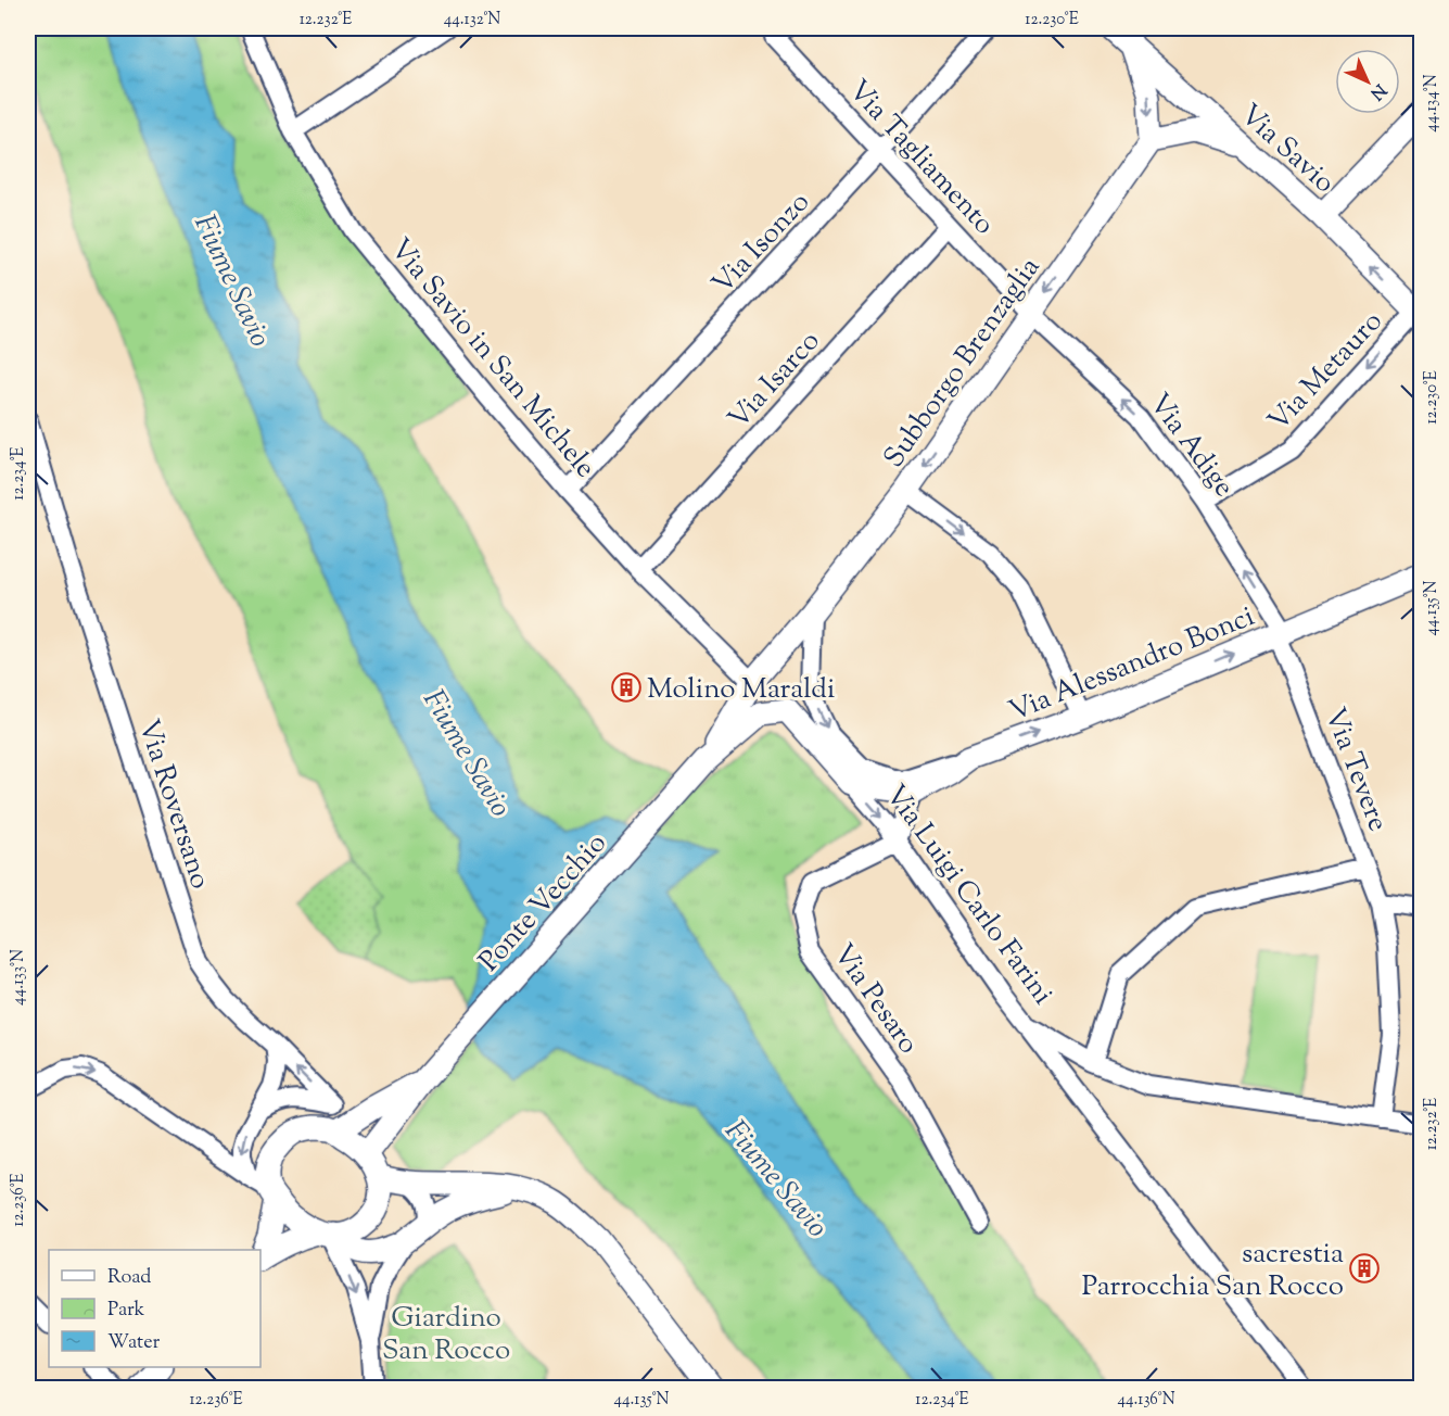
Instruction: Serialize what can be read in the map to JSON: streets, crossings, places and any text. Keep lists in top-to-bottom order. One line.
{"streets":{"street":["Via Savio","Via Tagliamento","Via Isonzo","Via Savio in San Michele","Subborgo Brenzaglia","Via Metauro","Via Isarco","Via Adige","Via Alessandro Bonci","Via Tevere","Via Roversano","Via Luigi Carlo Farini","Ponte Vecchio","Via Pesaro"]},"crossings":[["Via Savio","Via Metauro"],["Via Tagliamento","Via Isonzo"],["Via Tagliamento","Subborgo Brenzaglia"],["Via Tagliamento","Via Isarco"],["Via Tagliamento","Via Adige"],["Via Isonzo","Via Savio in San Michele"],["Via Savio in San Michele","Via Isarco"],["Subborgo Brenzaglia","Via Adige"],["Via Metauro","Via Adige"],["Via Adige","Via Alessandro Bonci"],["Via Adige","Via Tevere"],["Via Alessandro Bonci","Via Tevere"],["Via Alessandro Bonci","Via Luigi Carlo Farini"],["Via Tevere","Via Luigi Carlo Farini"],["Via Luigi Carlo Farini","Ponte Vecchio"],["Via Luigi Carlo Farini","Via Pesaro"]],"one_way":["Subborgo Brenzaglia","Via Metauro","Via Adige","Via Alessandro Bonci"],"water":["Fiume Savio"],"parks":["Giardino San Rocco"],"places":{"building":["Molino Maraldi","sacrestia Parrocchia San Rocco"]},"legend":["Road","Park","Water"],"north":"bottom right","coordinates":["12.232°E","44.132°N","12.230°E","44.134°N","12.234°E","44.135°N","44.133°N","12.236°E","44.136°N"]}
